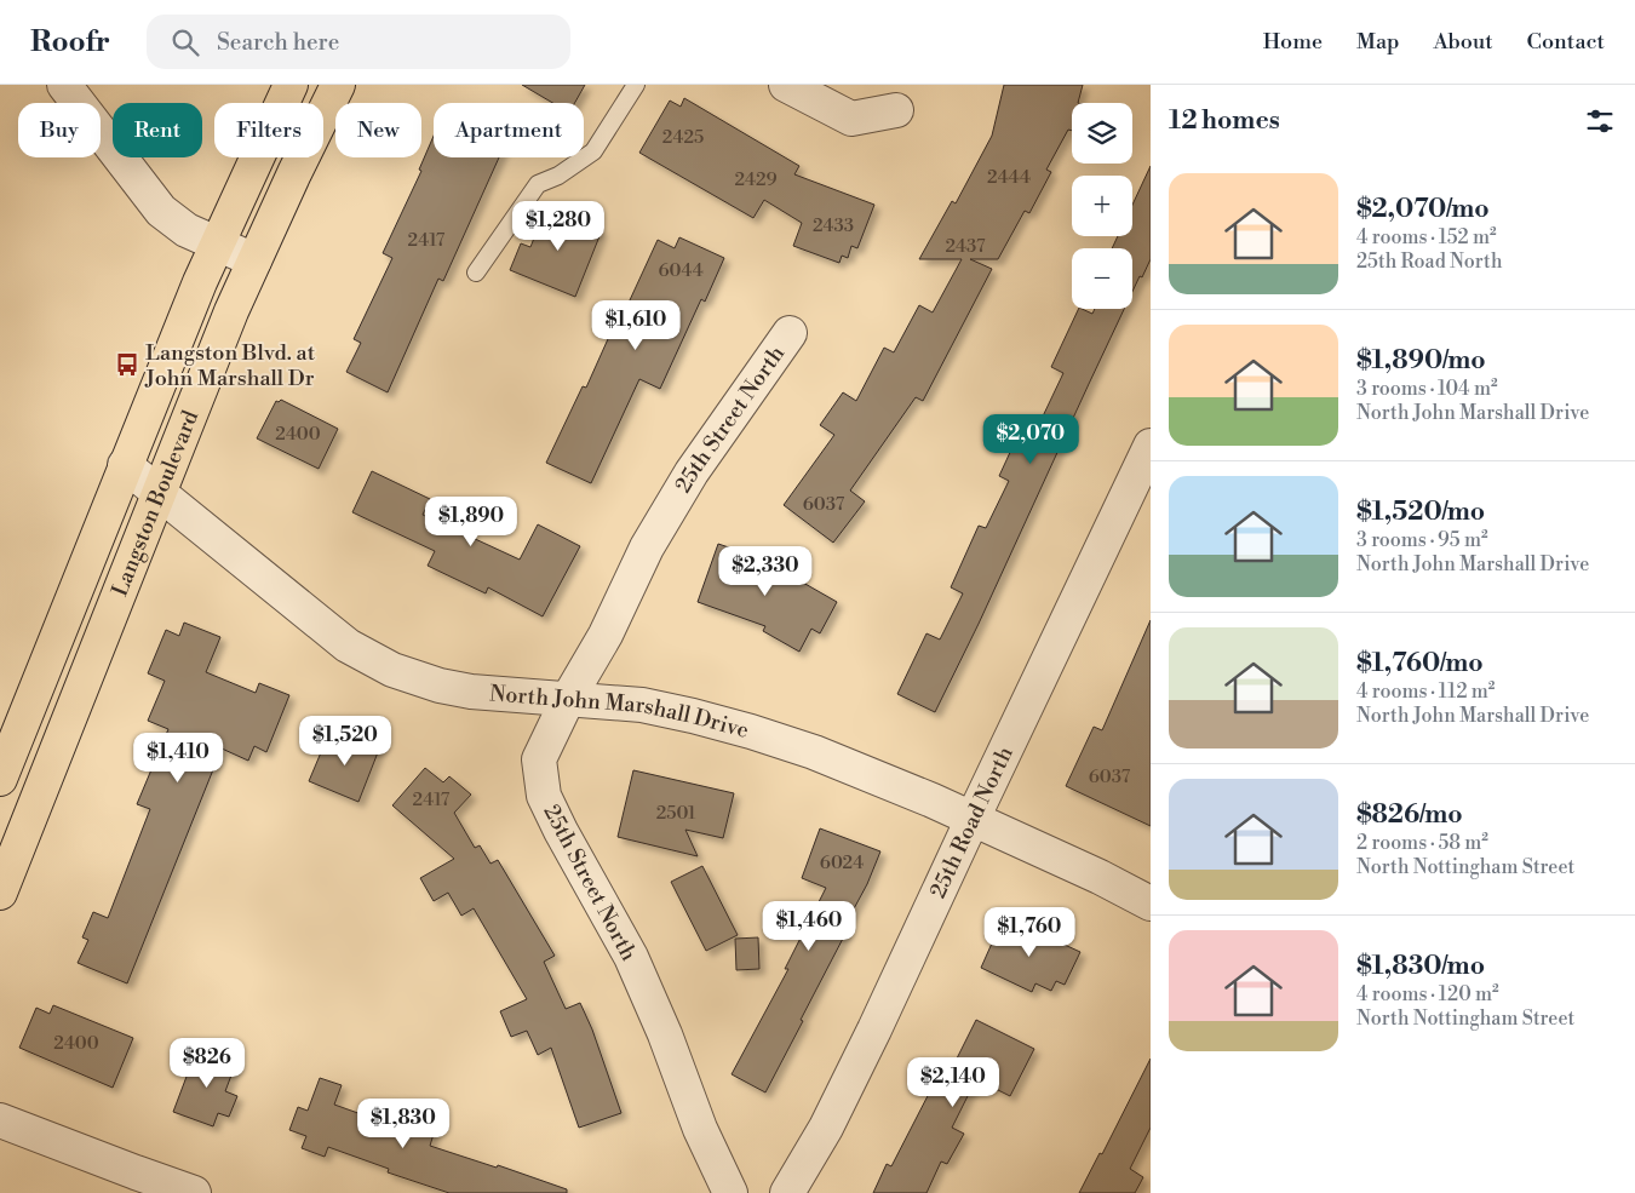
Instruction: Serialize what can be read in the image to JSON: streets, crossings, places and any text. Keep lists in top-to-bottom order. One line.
{"streets":{"main road":["Langston Boulevard"],"street":["25th Street North","North John Marshall Drive","25th Road North"]},"crossings":[["25th Street North","North John Marshall Drive"],["Langston Boulevard","North John Marshall Drive"],["North John Marshall Drive","25th Road North"]],"places":{"bus stop":["Langston Blvd. at John Marshall Dr"]},"house_numbers":["2425","2444","2429","2433","2417","2437","6044","2400","6037","6037","2417","2501","6024","2400"],"page":{"header":"Roofr","search":"Search here","nav":["Home","Map","About","Contact"],"heading":"12 homes","map_buttons":["+","−"],"chip":["Buy","Rent","Filters","New","Apartment"],"list":[{"name":"$2,070/mo","note":"4 rooms · 152 m² · 25th Road North"},{"name":"$1,890/mo","note":"3 rooms · 104 m² · North John Marshall Drive"},{"name":"$1,520/mo","note":"3 rooms · 95 m² · North John Marshall Drive"},{"name":"$1,760/mo","note":"4 rooms · 112 m² · North John Marshall Drive"},{"name":"$826/mo","note":"2 rooms · 58 m² · North Nottingham Street"},{"name":"$1,830/mo","note":"4 rooms · 120 m² · North Nottingham Street"}],"price":["$1,280","$1,610","$2,070","$1,890","$2,330","$1,520","$1,410","$1,460","$1,760","$826","$2,140","$1,830"]}}
